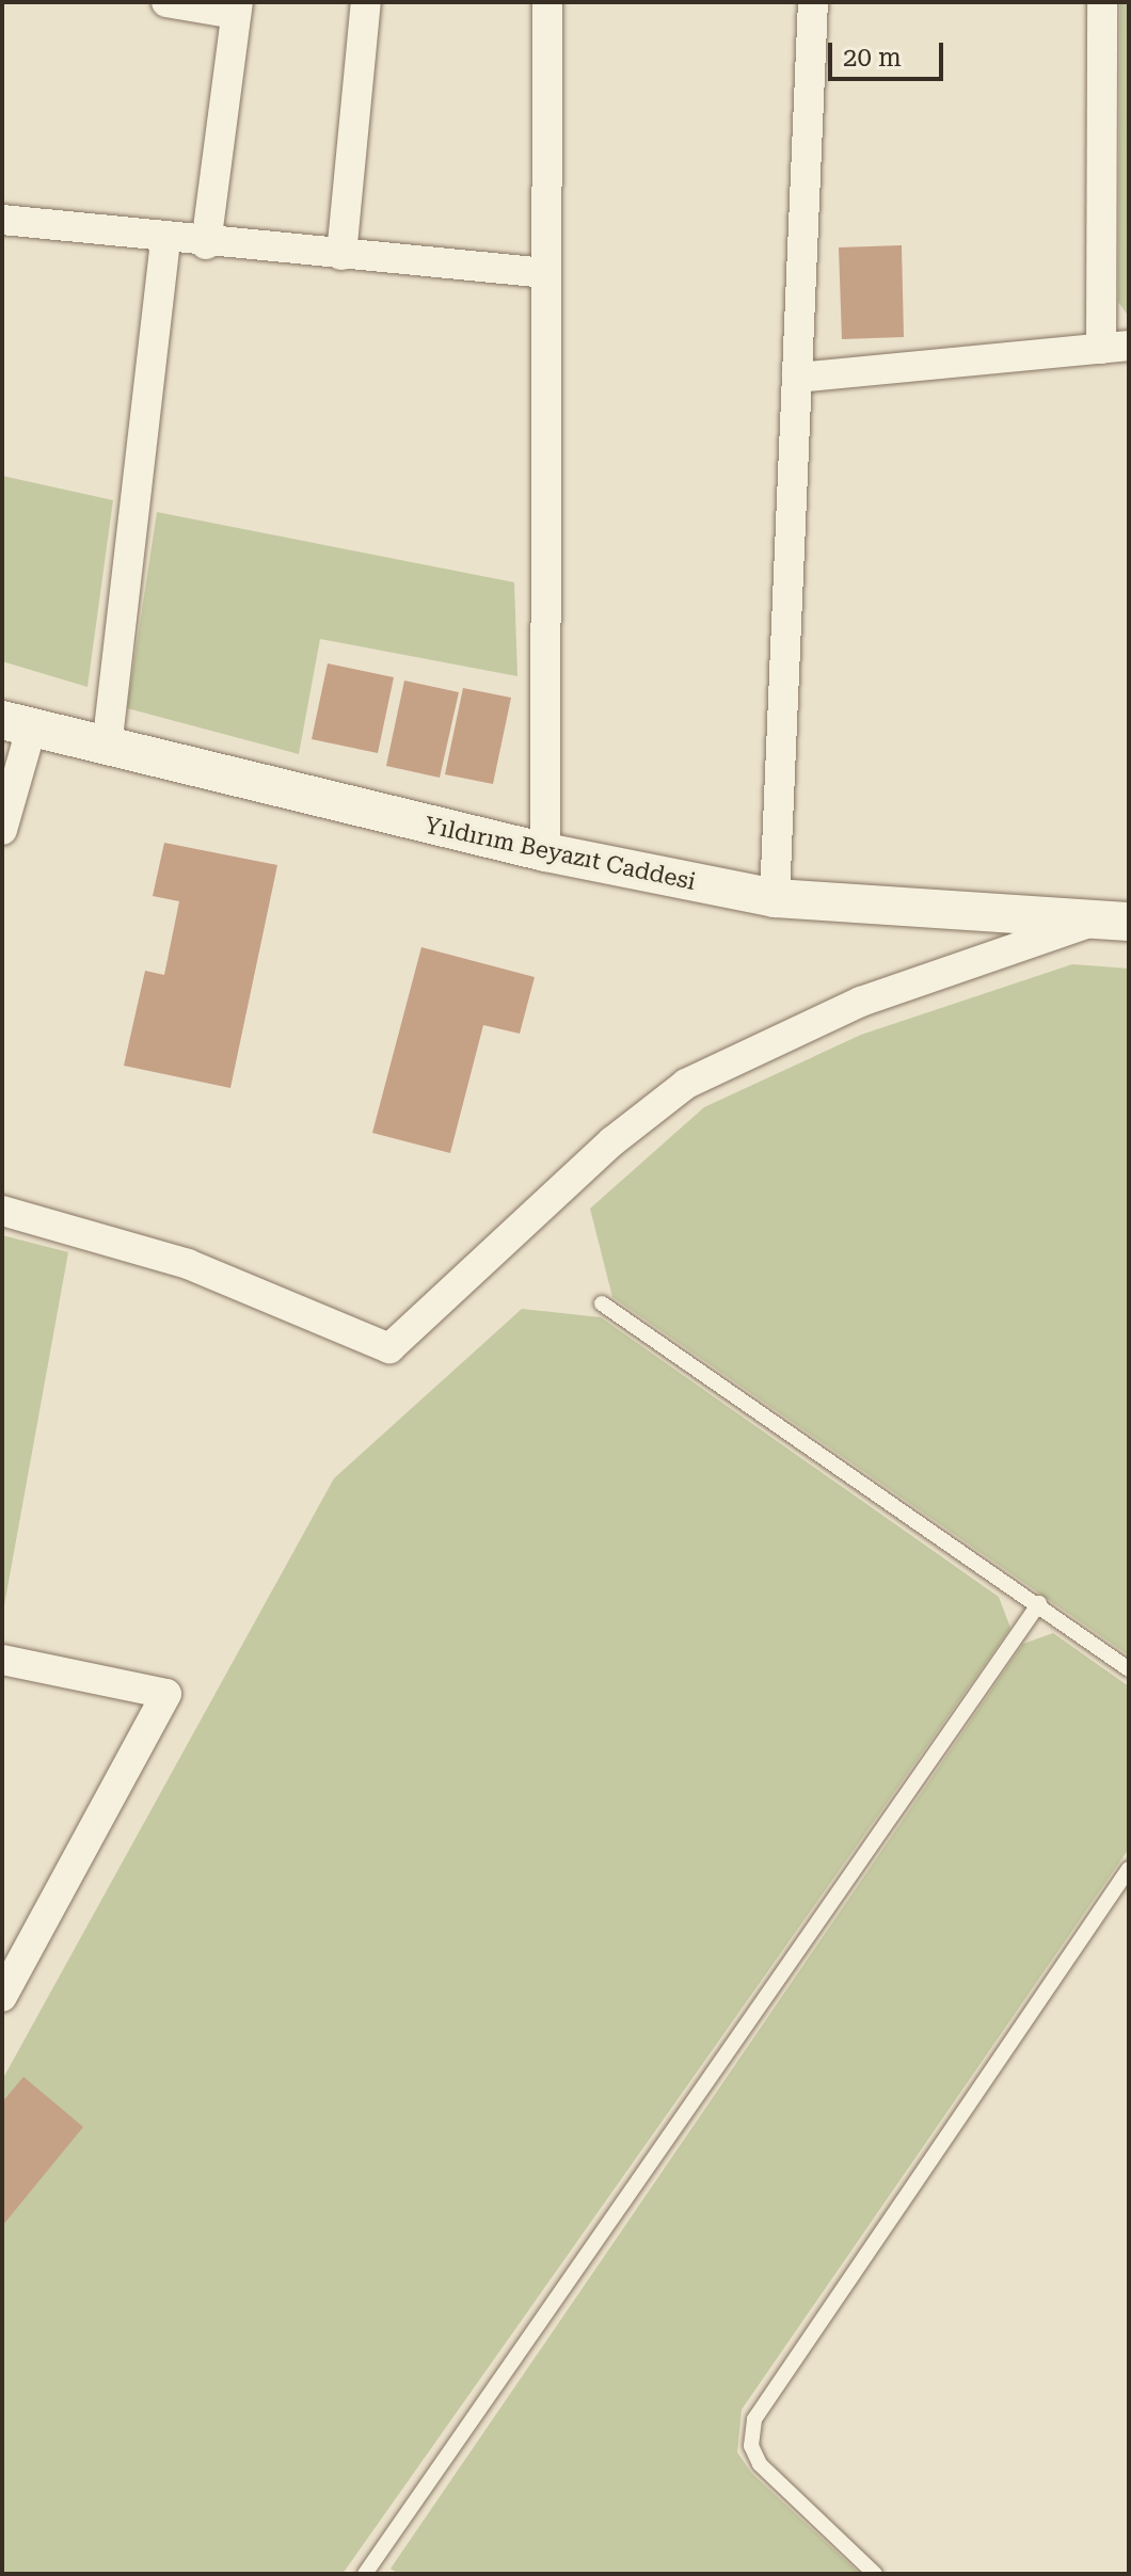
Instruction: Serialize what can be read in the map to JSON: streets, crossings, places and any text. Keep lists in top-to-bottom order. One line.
{"streets":{"street":["Yıldırım Beyazıt Caddesi"]},"scale_bar":"20 m"}
